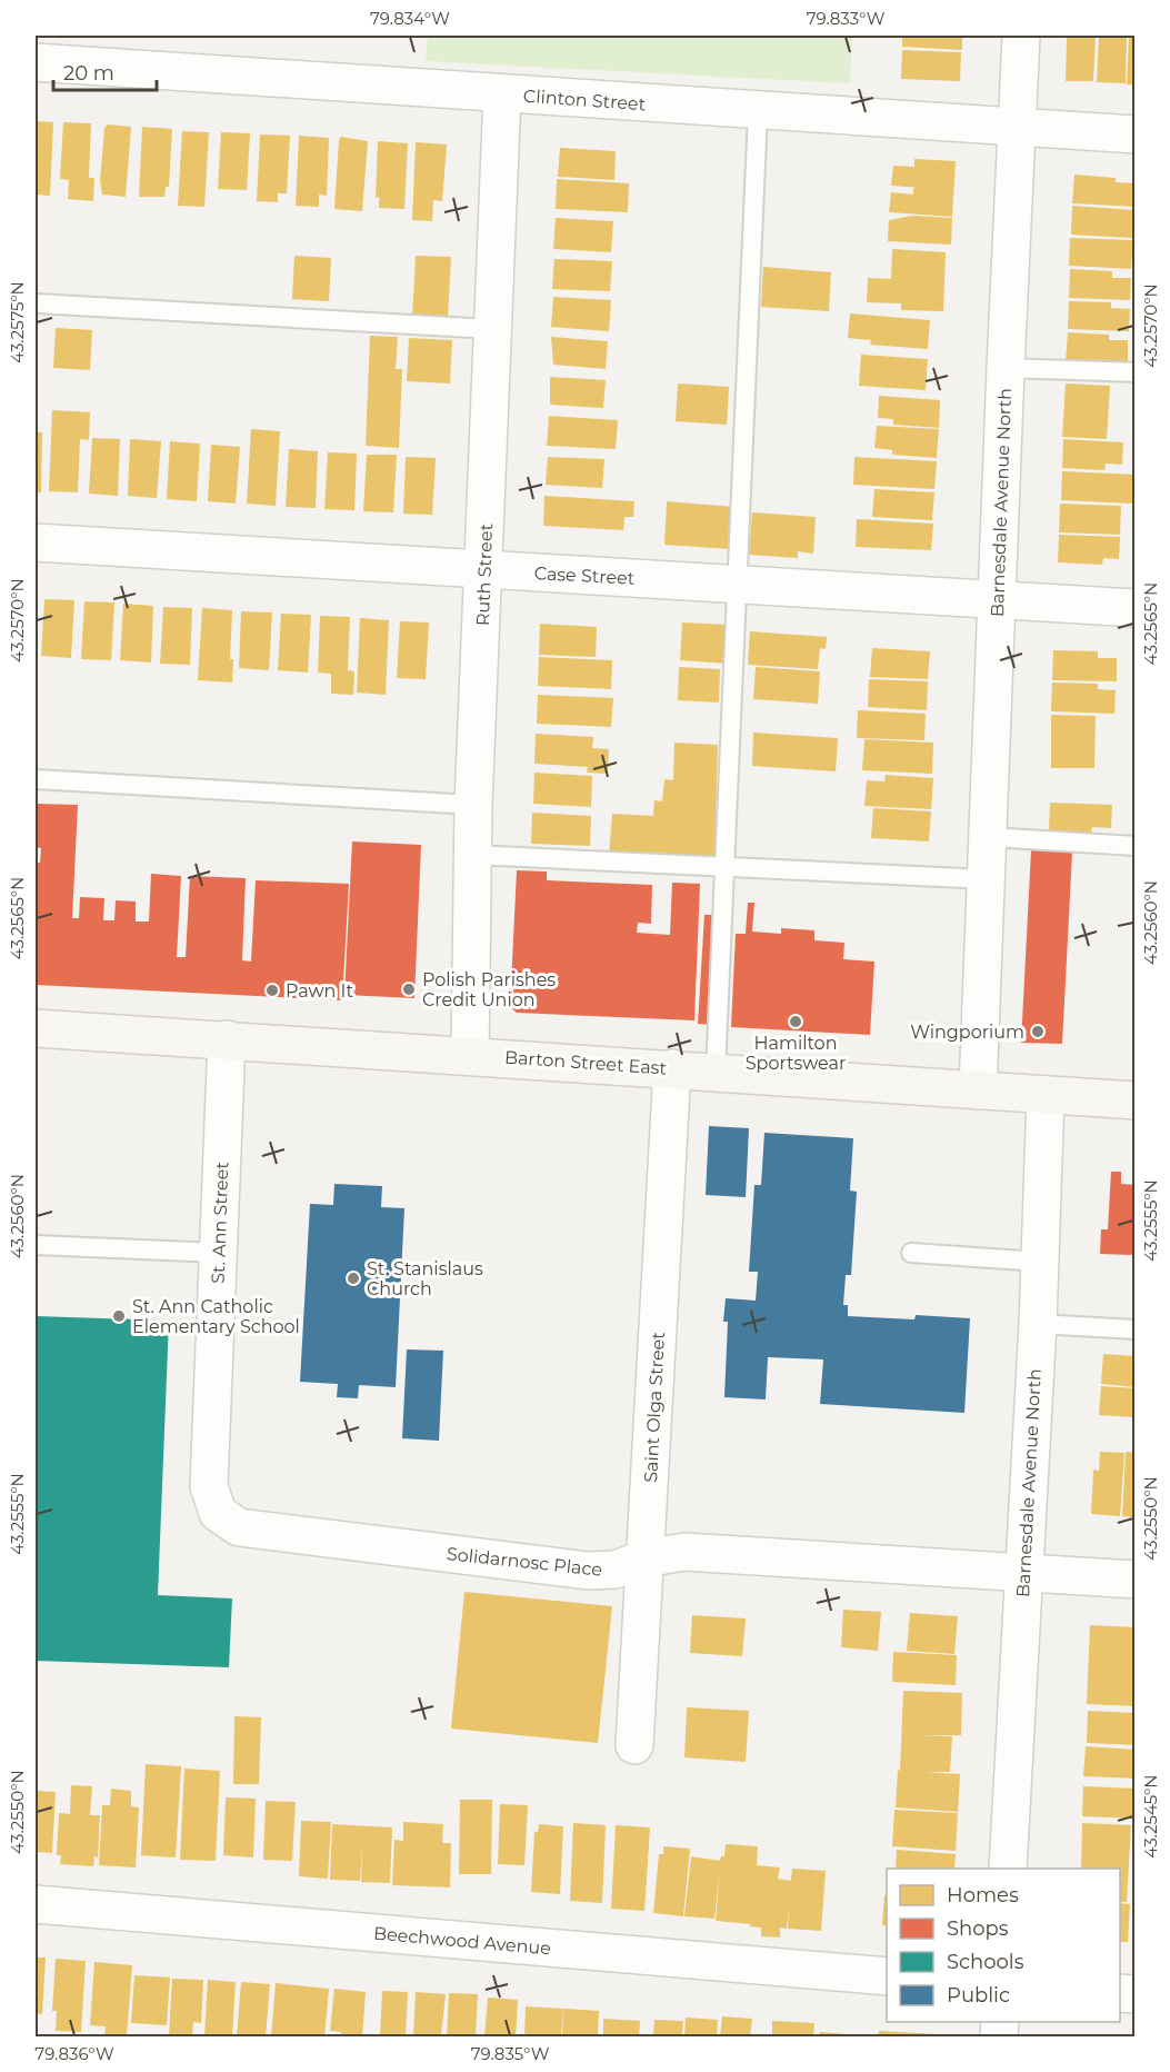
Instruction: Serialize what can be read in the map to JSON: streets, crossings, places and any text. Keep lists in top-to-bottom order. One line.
{"streets":{"main road":["Barton Street East"],"street":["Clinton Street","Barnesdale Avenue North","Ruth Street","Case Street","St. Ann Street","Saint Olga Street","Solidarnosc Place","Beechwood Avenue"]},"crossings":[["Clinton Street","Barnesdale Avenue North"],["Clinton Street","Ruth Street"],["Barnesdale Avenue North","Case Street"],["Barnesdale Avenue North","Barton Street East"],["Barnesdale Avenue North","Solidarnosc Place"],["Ruth Street","Case Street"],["Ruth Street","Barton Street East"],["Barton Street East","St. Ann Street"],["Barton Street East","Saint Olga Street"],["St. Ann Street","Solidarnosc Place"],["Saint Olga Street","Solidarnosc Place"]],"places":["Polish Parishes Credit Union","Pawn It","Hamilton Sportswear","Wingporium","St. Stanislaus Church","St. Ann Catholic Elementary School"],"legend":["Homes","Shops","Schools","Public"],"scale_bar":"20 m","coordinates":["79.834°W","79.833°W","43.2575°N","43.2570°N","43.2565°N","43.2560°N","43.2555°N","43.2550°N","43.2545°N","79.836°W","79.835°W"]}
